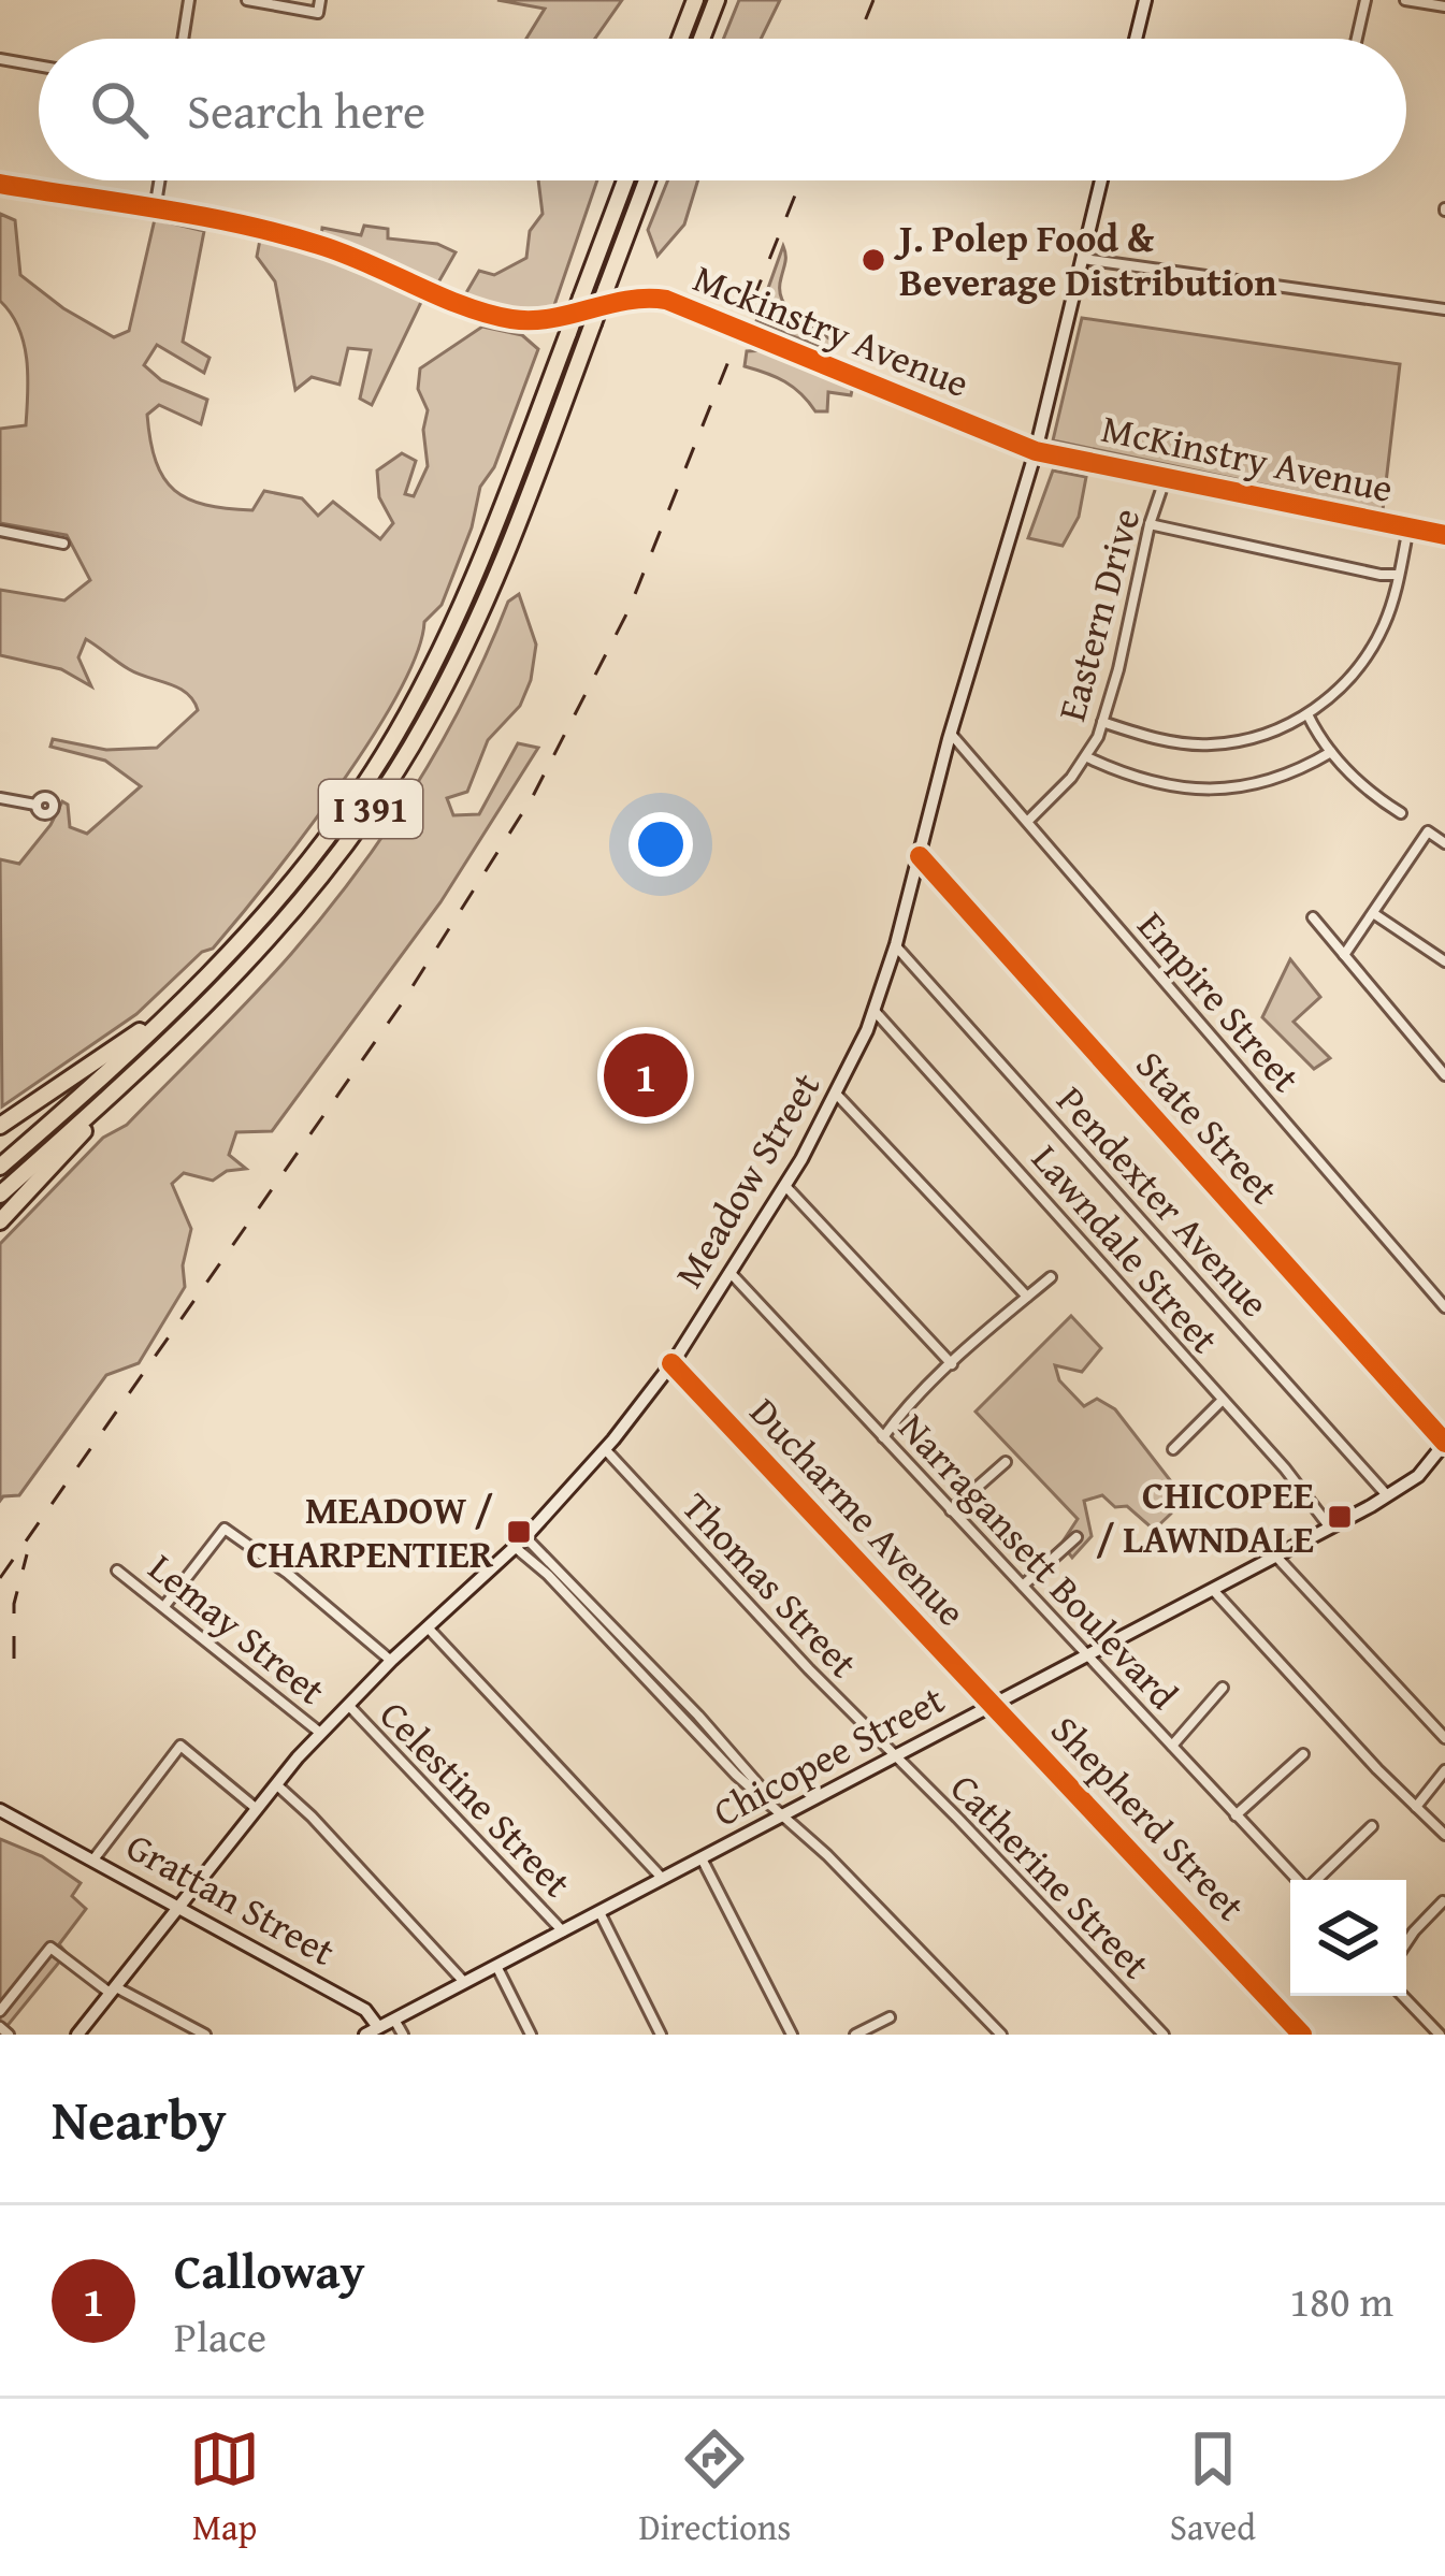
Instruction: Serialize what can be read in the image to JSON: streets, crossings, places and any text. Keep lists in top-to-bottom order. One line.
{"streets":{"highway":["I 391"],"main road":["Mckinstry Avenue","McKinstry Avenue","Meadow Street","Chicopee Street","Grattan Street"],"street":["Eastern Drive","Empire Street","State Street","Pendexter Avenue","Lawndale Street","Ducharme Avenue","Narragansett Boulevard","Thomas Street","Lemay Street","Celestine Street","Shepherd Street","Catherine Street"]},"crossings":[["Mckinstry Avenue","McKinstry Avenue"],["Mckinstry Avenue","Meadow Street"],["McKinstry Avenue","Eastern Drive"],["McKinstry Avenue","Meadow Street"],["Eastern Drive","Empire Street"],["Empire Street","Meadow Street"],["State Street","Meadow Street"],["State Street","Chicopee Street"],["Meadow Street","Pendexter Avenue"],["Meadow Street","Lawndale Street"],["Meadow Street","Ducharme Avenue"],["Meadow Street","Narragansett Boulevard"],["Meadow Street","Thomas Street"],["Meadow Street","Lemay Street"],["Meadow Street","Celestine Street"],["Meadow Street","Grattan Street"],["Pendexter Avenue","Chicopee Street"],["Lawndale Street","Chicopee Street"],["Ducharme Avenue","Chicopee Street"],["Ducharme Avenue","Shepherd Street"],["Narragansett Boulevard","Chicopee Street"],["Thomas Street","Chicopee Street"],["Thomas Street","Catherine Street"],["Chicopee Street","Celestine Street"],["Chicopee Street","Shepherd Street"],["Chicopee Street","Catherine Street"],["Chicopee Street","Grattan Street"]],"places":{"other":["J. Polep Food & Beverage Distribution"],"transit":["CHICOPEE / LAWNDALE","MEADOW / CHARPENTIER"]},"page":{"search":"Search here","pins":"1","heading":"Nearby","list":[{"mark":"1","name":"Calloway","note":"Place","value":"180 m"}],"nav":["Map","Directions","Saved"]}}
